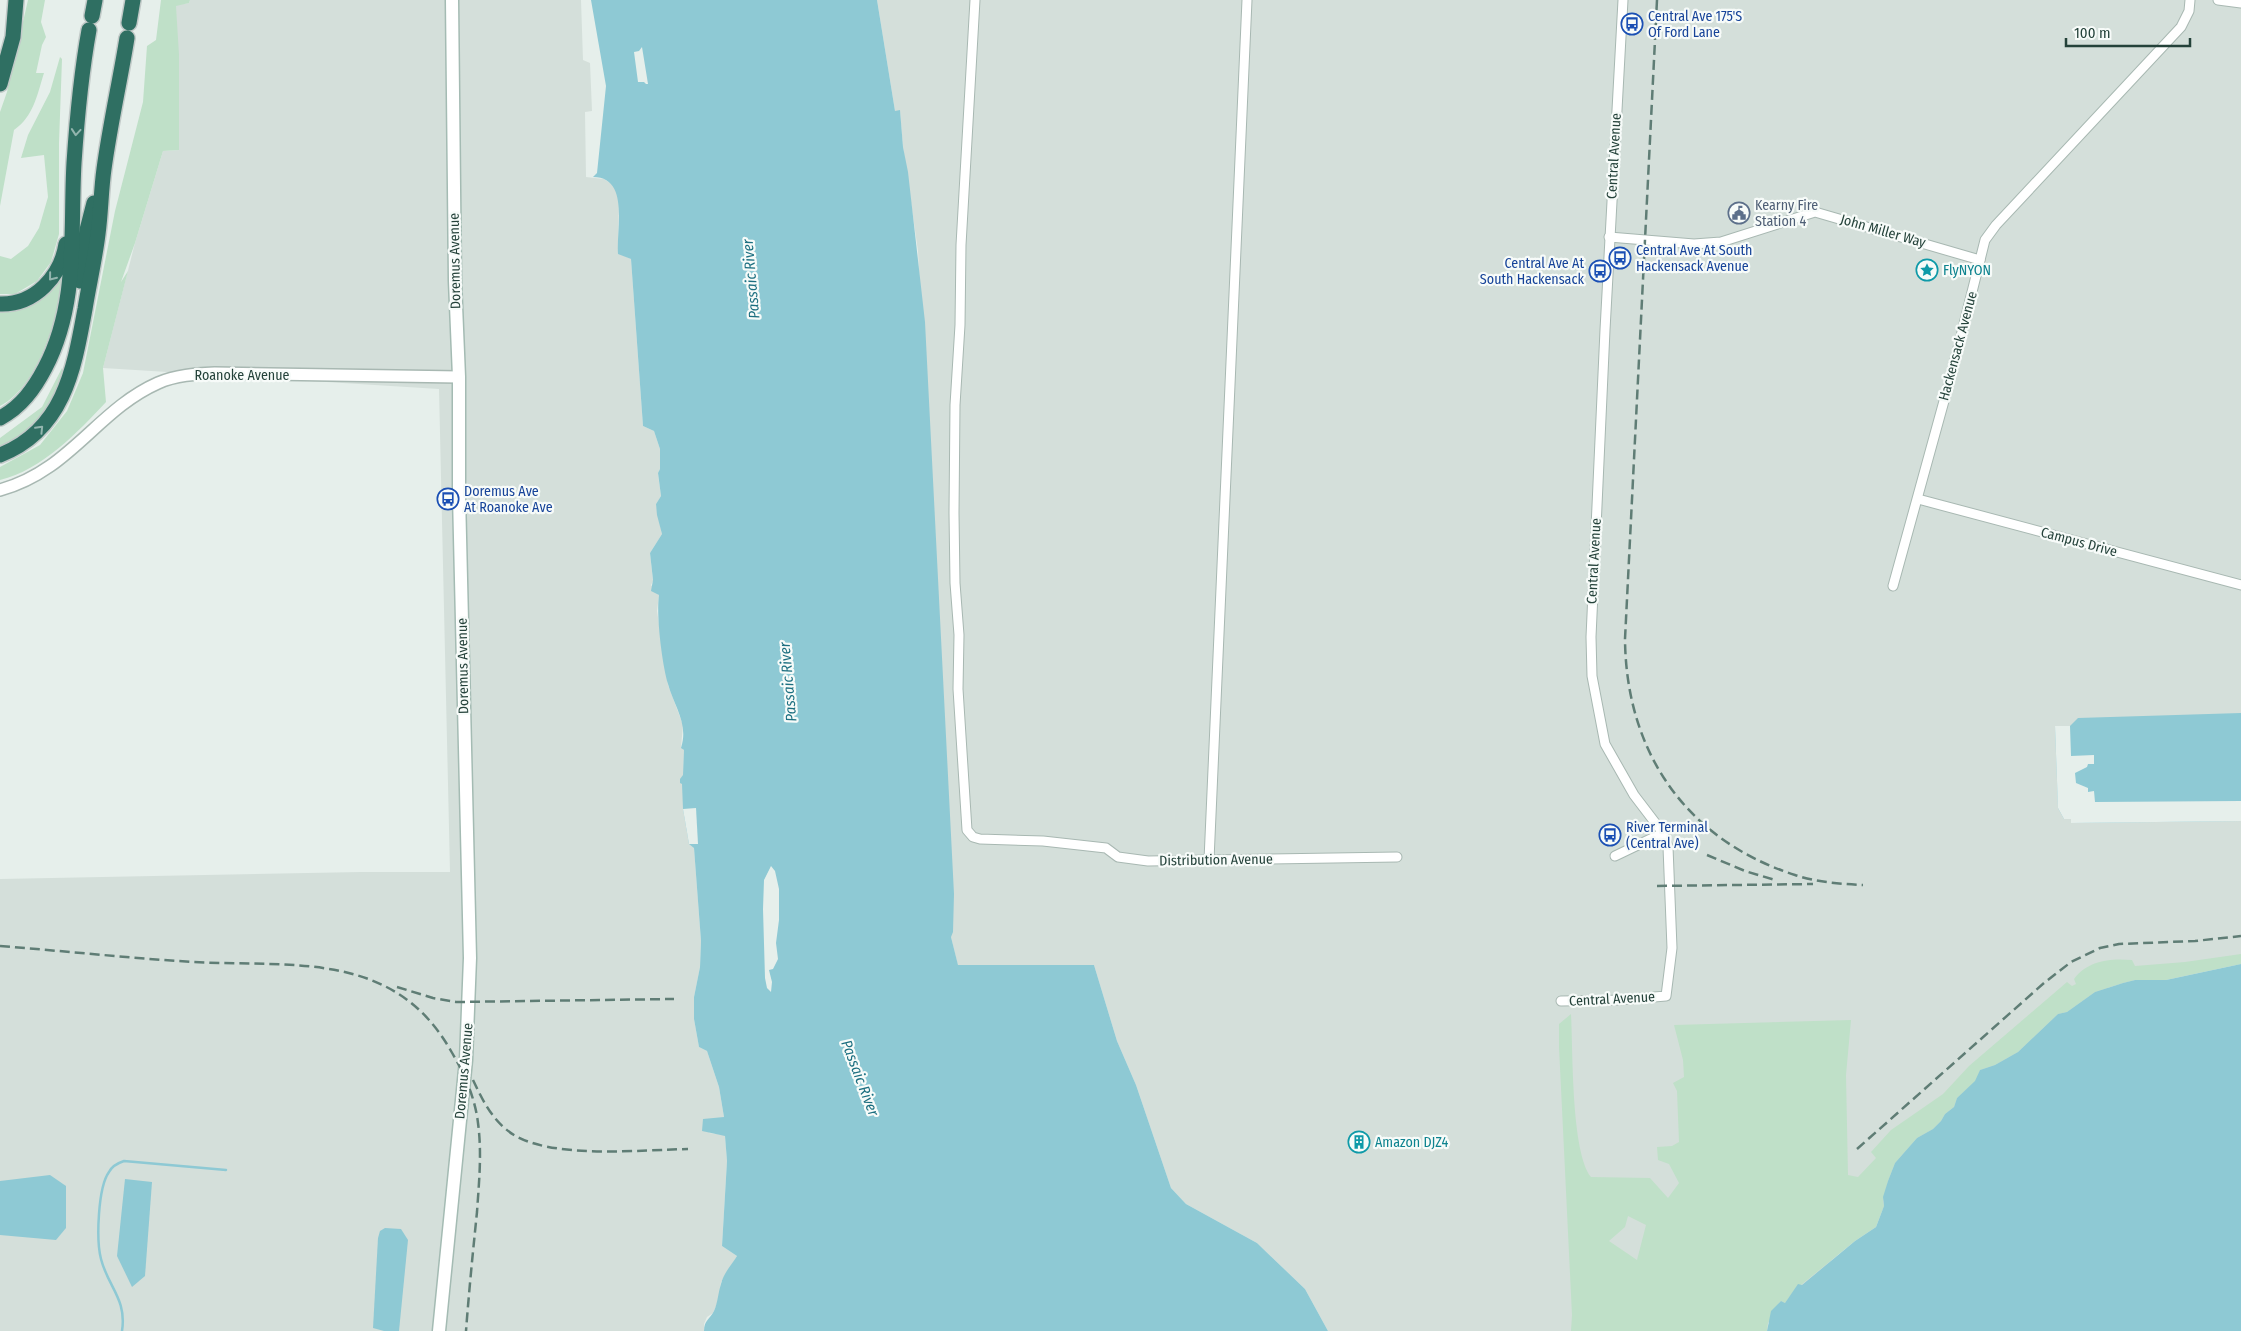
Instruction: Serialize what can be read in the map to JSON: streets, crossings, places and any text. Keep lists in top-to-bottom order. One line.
{"streets":{"main road":["Doremus Avenue"],"street":["Central Avenue","John Miller Way","Hackensack Avenue","Roanoke Avenue","Campus Drive","Distribution Avenue"]},"crossings":[["Central Avenue","John Miller Way"],["John Miller Way","Hackensack Avenue"],["Doremus Avenue","Roanoke Avenue"],["Hackensack Avenue","Campus Drive"]],"water":["Passaic River"],"places":{"bus stop":["Central Ave 175'S Of Ford Lane","Central Ave At South Hackensack Avenue","Central Ave At South Hackensack","Doremus Ave At Roanoke Ave","River Terminal (Central Ave)"],"public building":["Kearny Fire Station 4"],"place":["FlyNYON"],"building":["Amazon DJZ4"]},"scale_bar":"100 m"}
